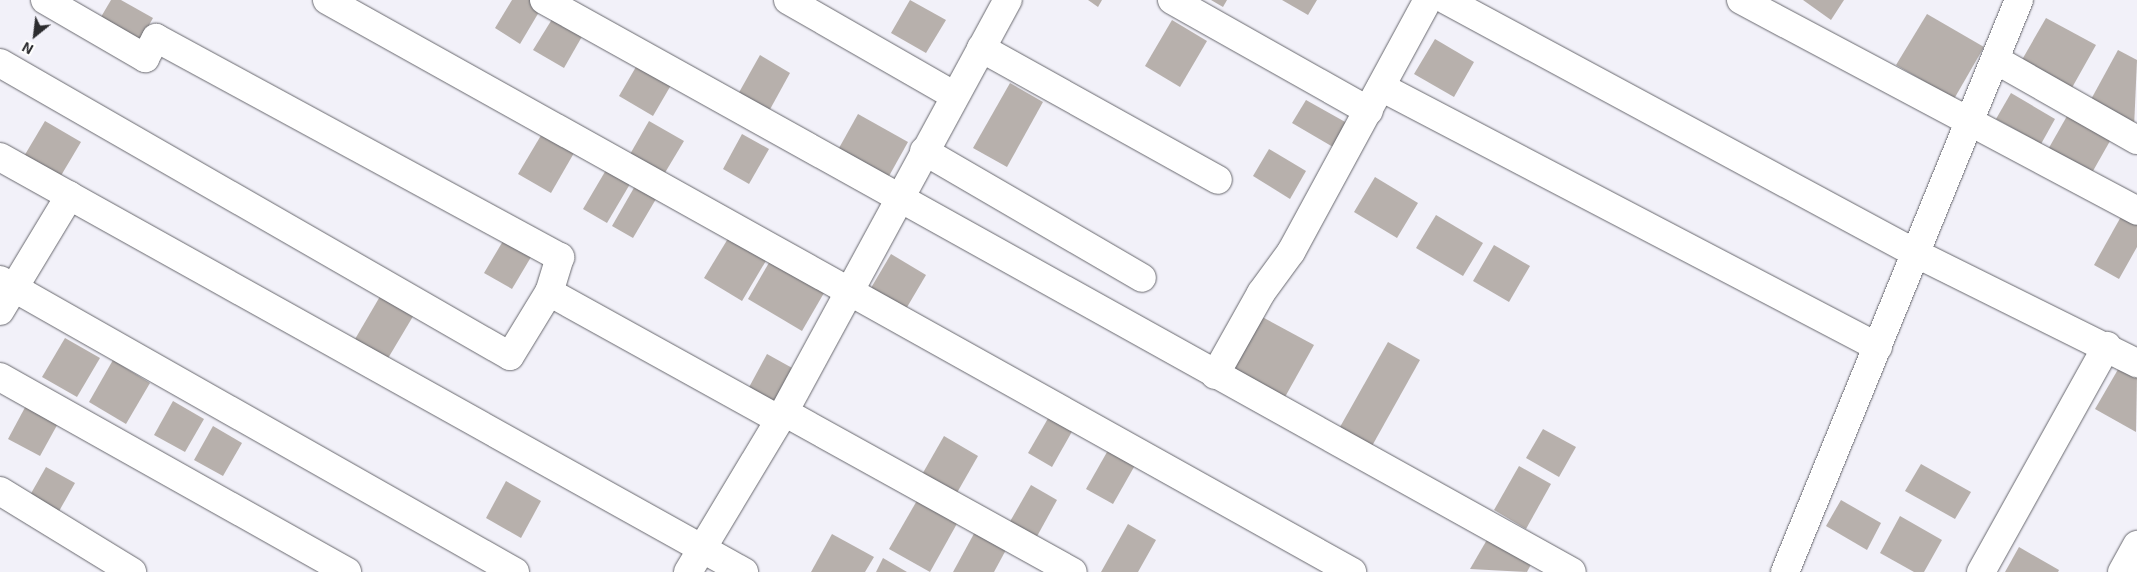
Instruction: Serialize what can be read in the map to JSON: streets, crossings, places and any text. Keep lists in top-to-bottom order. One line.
{"north":"bottom left"}
